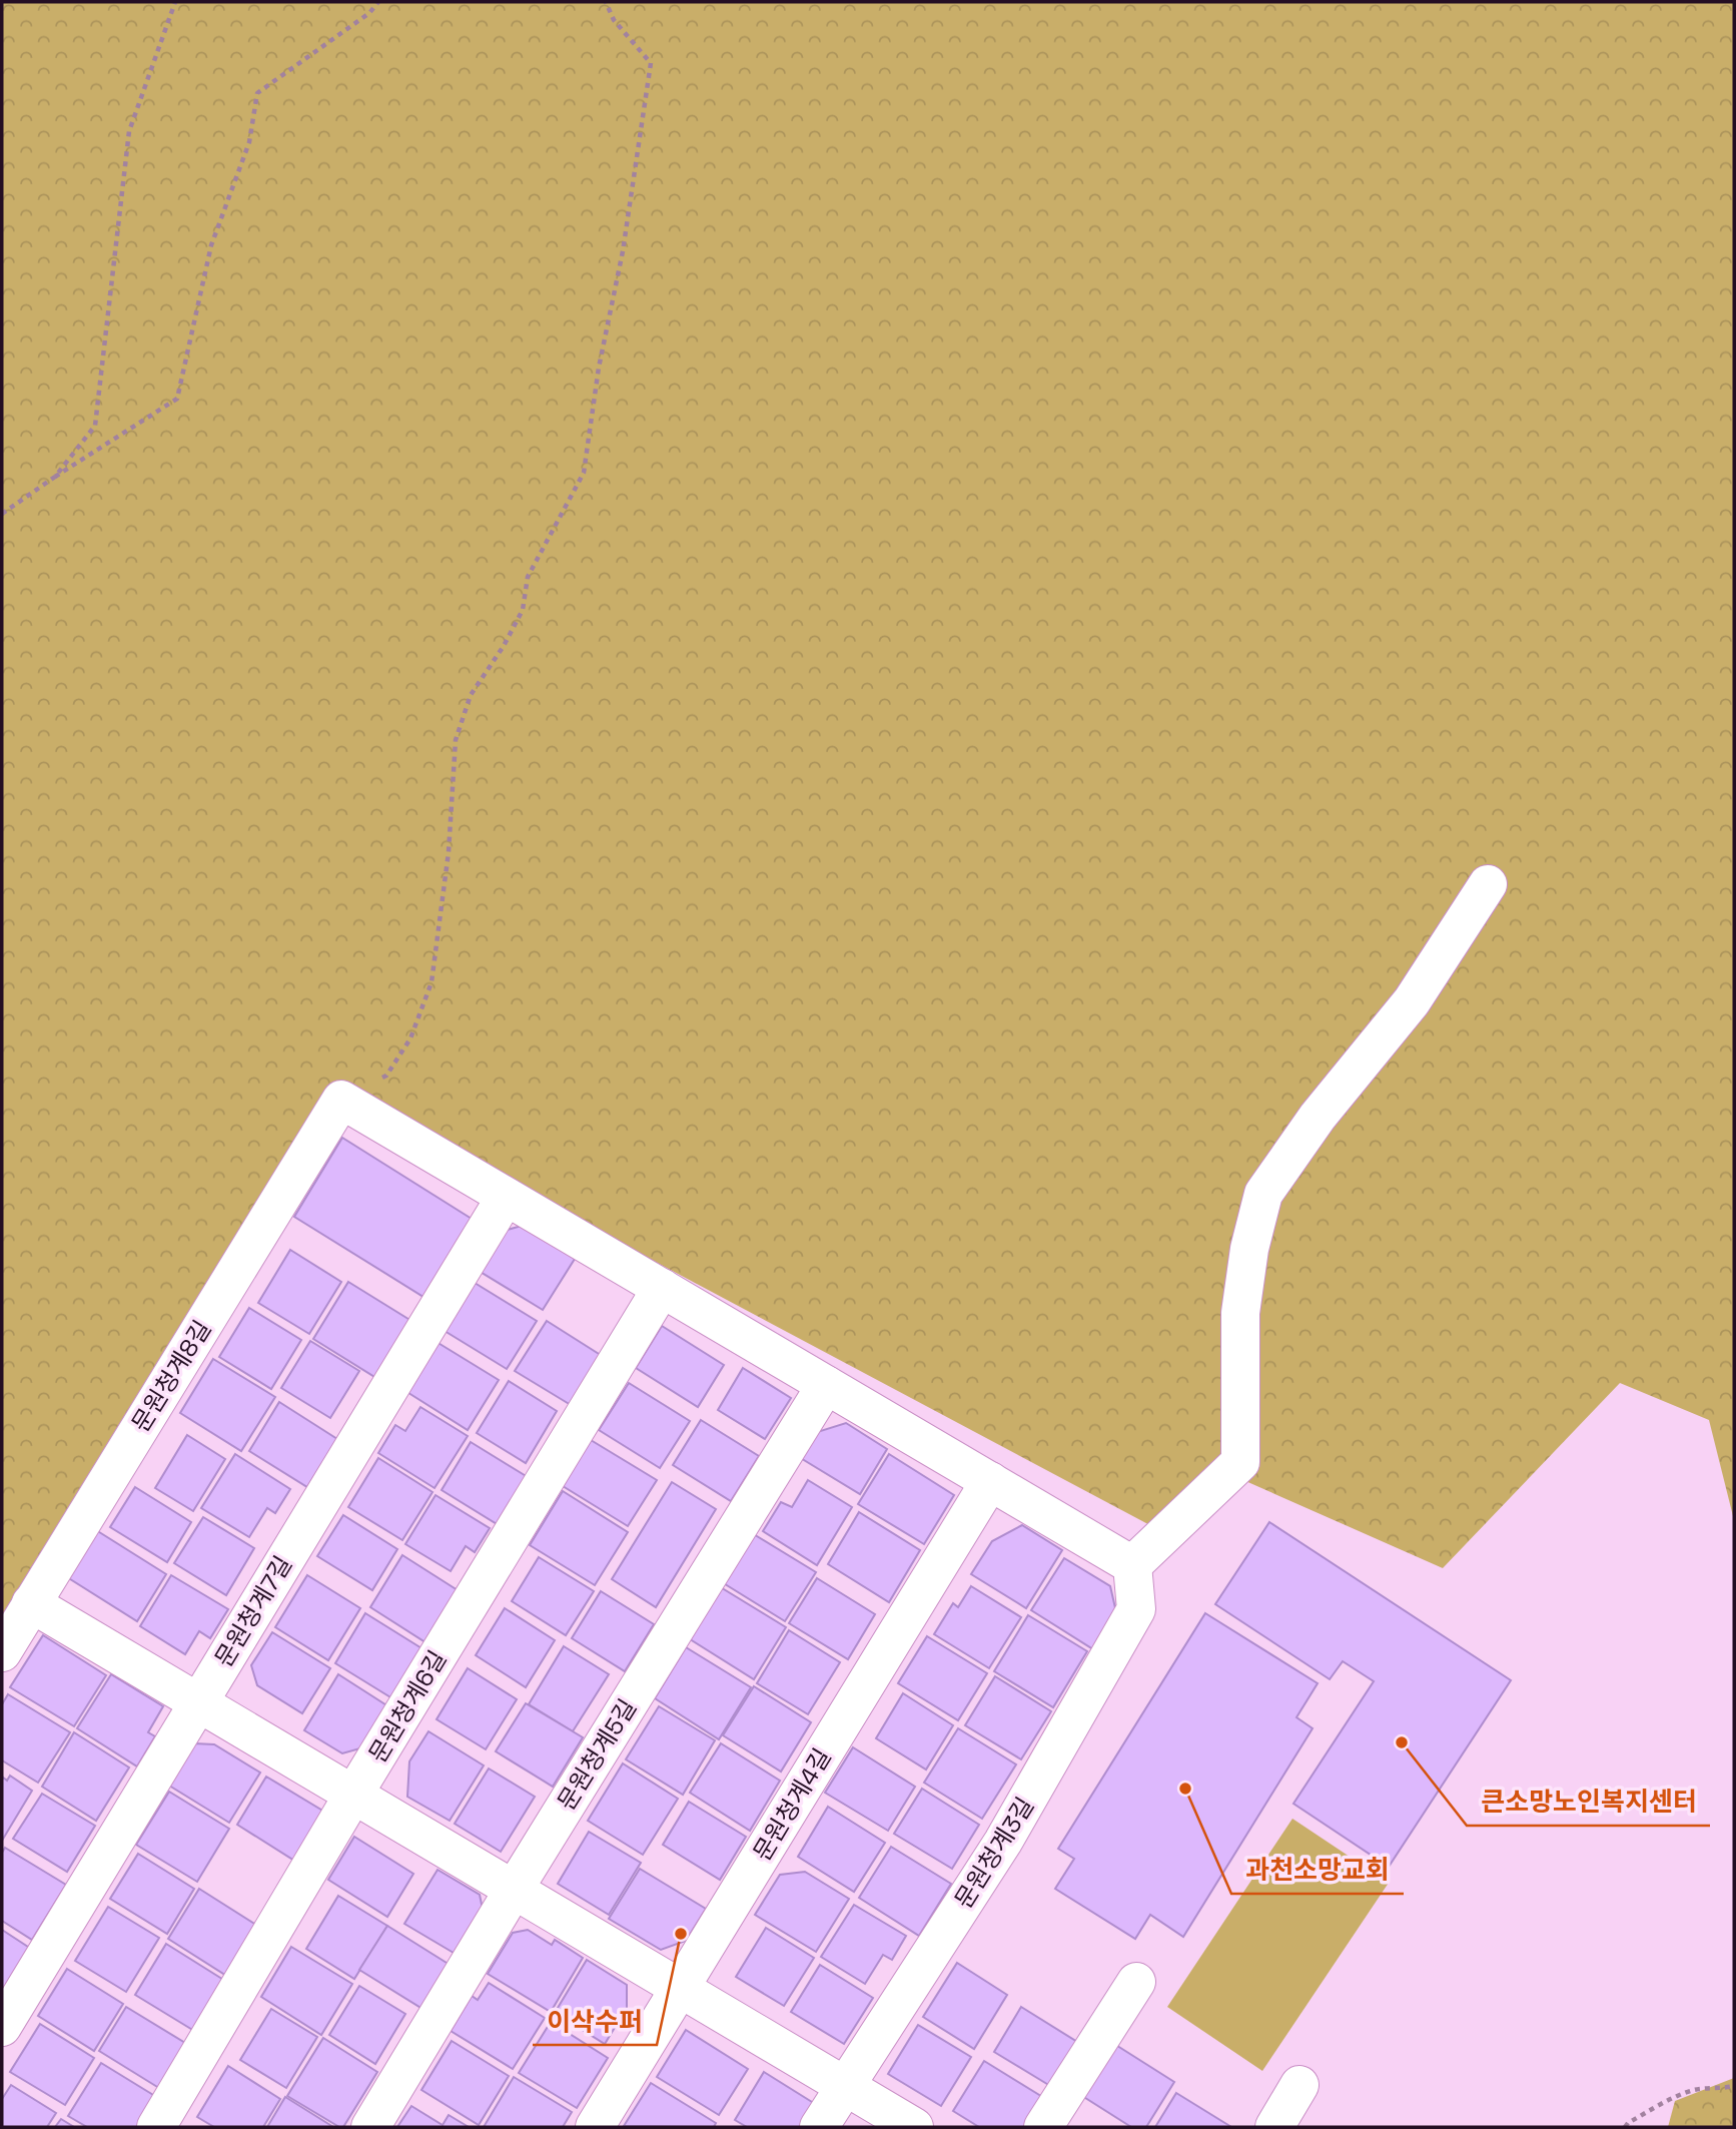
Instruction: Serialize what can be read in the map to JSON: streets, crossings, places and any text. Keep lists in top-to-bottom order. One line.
{"streets":{"street":["문원청계8길","문원청계7길","문원청계6길","문원청계5길","문원청계4길","문원청계3길"]},"places":["큰소망노인복지센터","과천소망교회","이삭수퍼"]}
